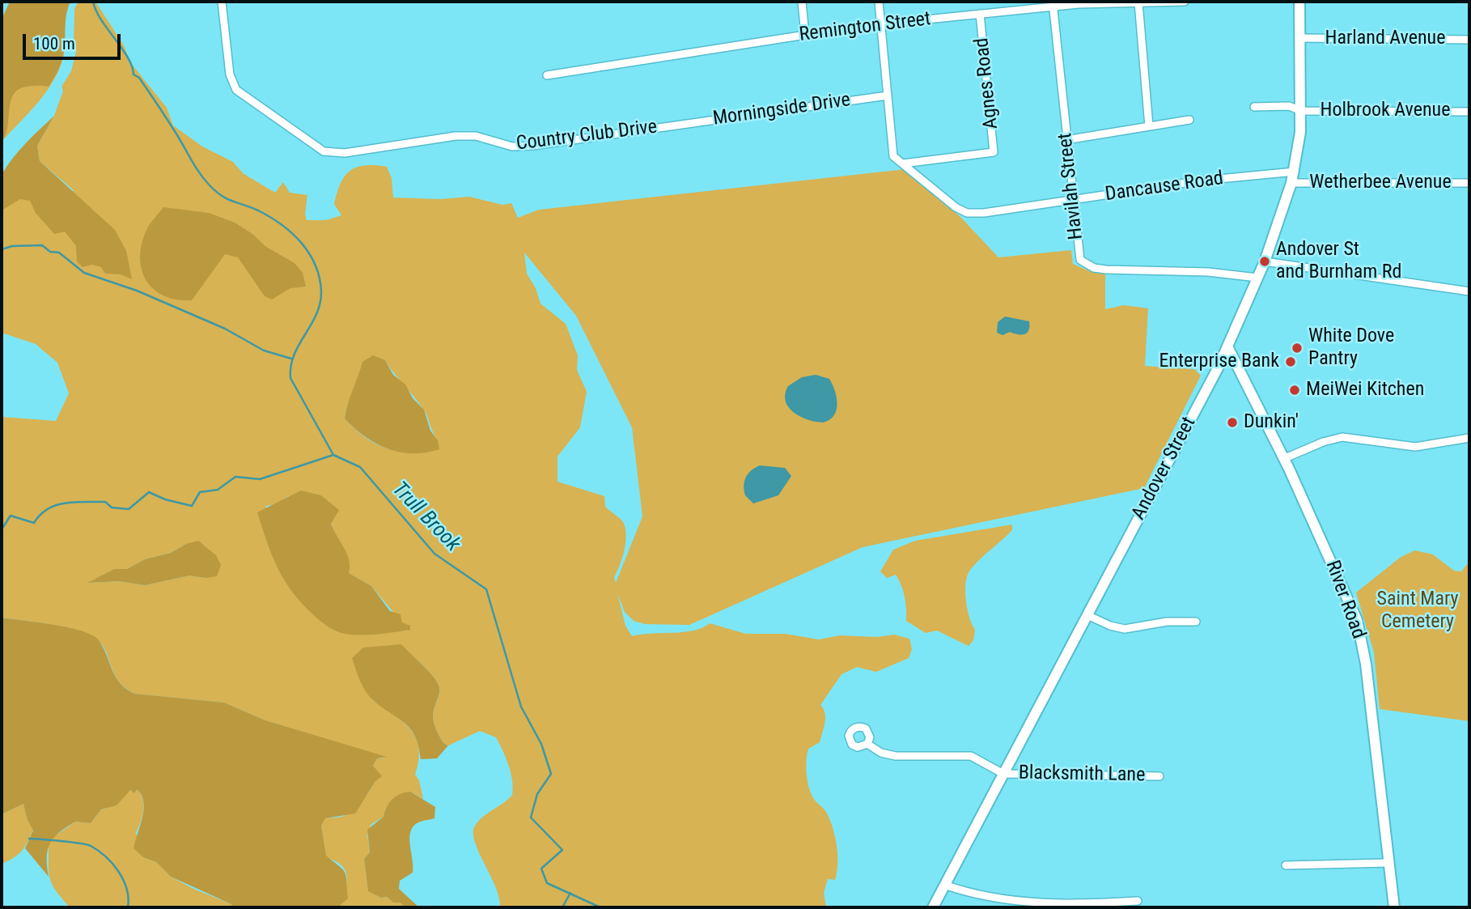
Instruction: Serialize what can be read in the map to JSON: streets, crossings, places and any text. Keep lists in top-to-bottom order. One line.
{"streets":{"main road":["Andover Street","River Road"],"street":["Remington Street","Harland Avenue","Agnes Road","Morningside Drive","Holbrook Avenue","Country Club Drive","Wetherbee Avenue","Havilah Street","Dancause Road","Blacksmith Lane"]},"crossings":[["Remington Street","Agnes Road"],["Remington Street","Havilah Street"],["Harland Avenue","Andover Street"],["Agnes Road","Dancause Road"],["Morningside Drive","Country Club Drive"],["Holbrook Avenue","Andover Street"],["Wetherbee Avenue","Andover Street"],["Havilah Street","Dancause Road"],["Havilah Street","Andover Street"],["Dancause Road","Andover Street"],["Andover Street","River Road"],["Andover Street","Blacksmith Lane"]],"water":["Trull Brook"],"parks":["Saint Mary Cemetery"],"places":["Andover St and Burnham Rd","White Dove Pantry","Enterprise Bank","MeiWei Kitchen","Dunkin'"],"scale_bar":"100 m"}
